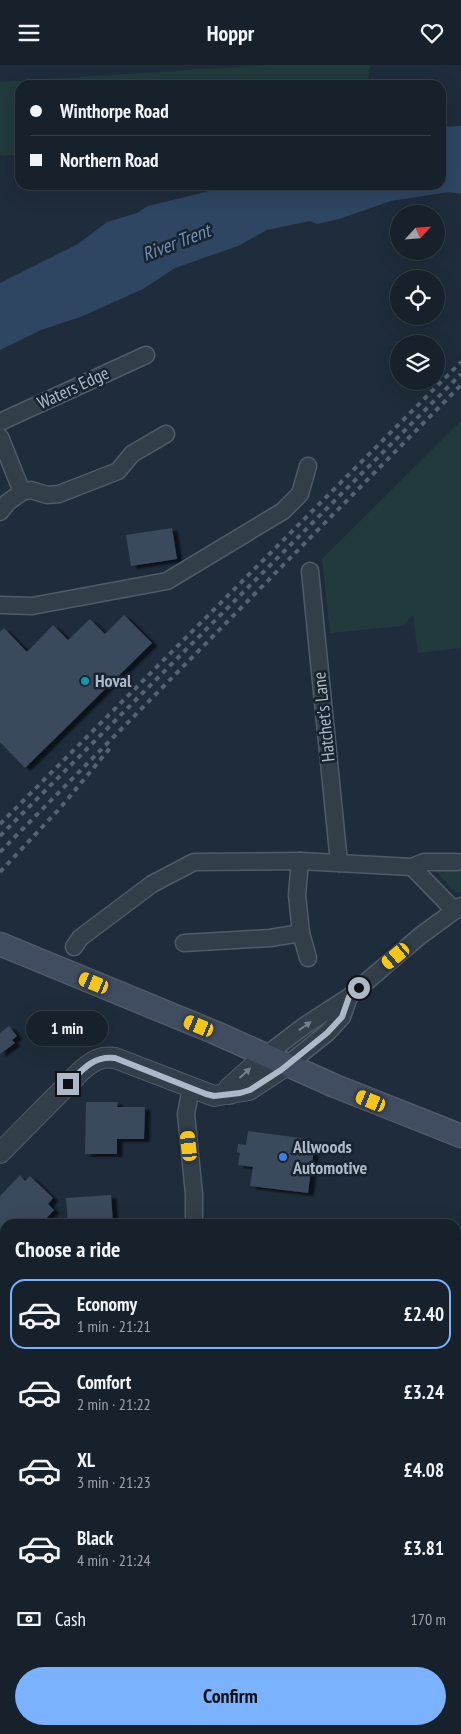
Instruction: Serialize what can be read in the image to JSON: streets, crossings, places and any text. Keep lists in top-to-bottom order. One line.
{"streets":{"street":["Waters Edge","Hatchet's Lane"]},"water":["River Trent"],"places":["Hoval","Allwoods Automotive"],"north":"top right","page":{"header":"Hoppr","banner":["Winthorpe Road","Northern Road"],"bubble":"1 min","heading":"Choose a ride","list":[{"name":"Economy","note":"1 min · 21:21","value":"£2.40"},{"name":"Comfort","note":"2 min · 21:22","value":"£3.24"},{"name":"XL","note":"3 min · 21:23","value":"£4.08"},{"name":"Black","note":"4 min · 21:24","value":"£3.81"}],"pay":["Cash","170 m"],"buttons":"Confirm"}}
